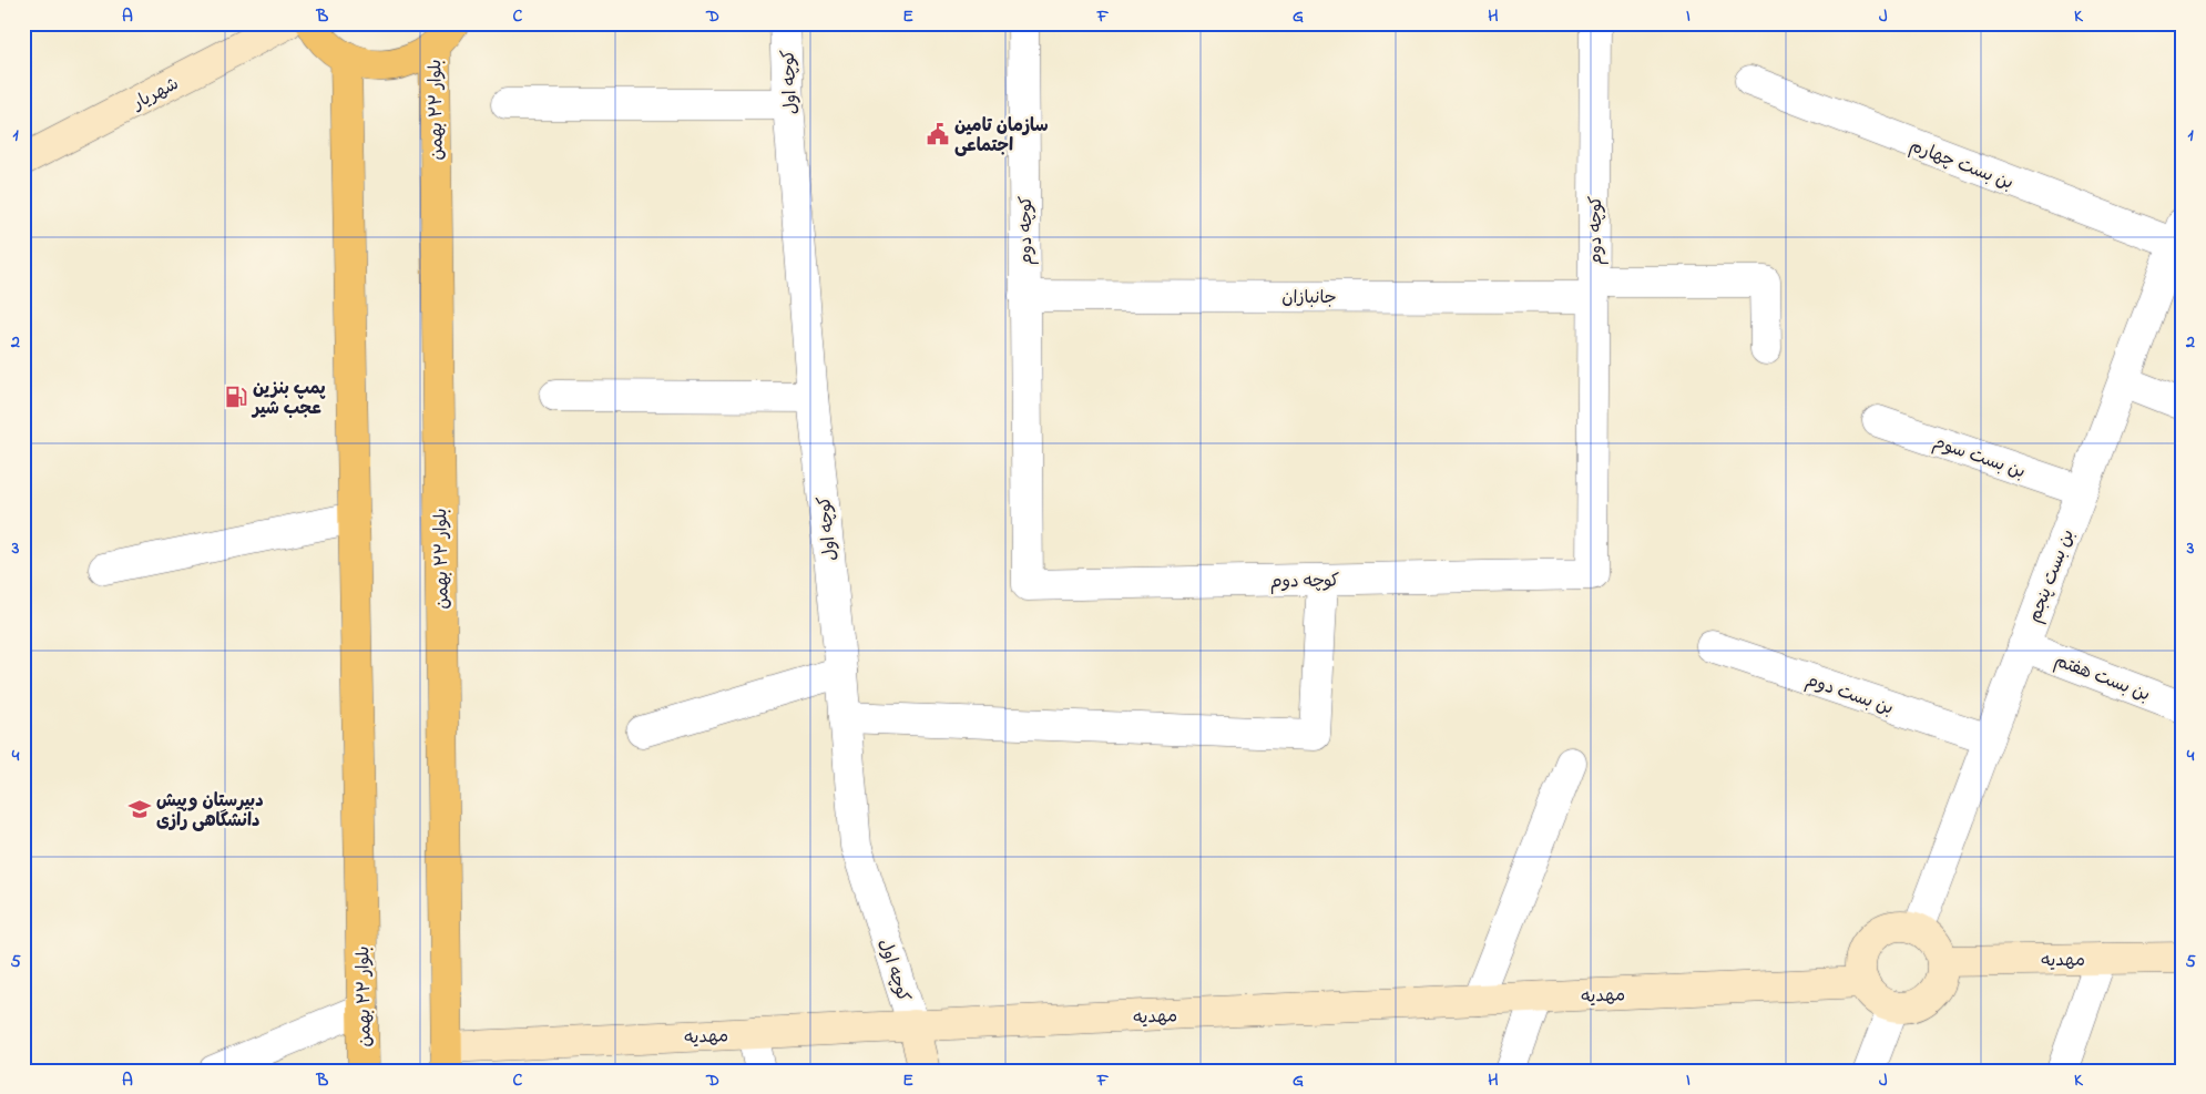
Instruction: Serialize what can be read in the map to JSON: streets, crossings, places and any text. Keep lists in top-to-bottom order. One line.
{"streets":{"main road":["بلوار ۲۲ بهمن"],"street":["کوچه اول","شهریار","بن بست چهارم","کوچه دوم","جانبازان","بن بست سوم","بن بست پنجم","بن بست هفتم","بن بست دوم","مهدیه"]},"crossings":[["کوچه اول","مهدیه"],["بلوار ۲۲ بهمن","مهدیه"],["بن بست چهارم","بن بست پنجم"],["کوچه دوم","جانبازان"],["بن بست سوم","بن بست پنجم"],["بن بست پنجم","بن بست هفتم"],["بن بست پنجم","بن بست دوم"],["بن بست پنجم","مهدیه"]],"places":{"public building":["سازمان تامین اجتماعی"],"fuel station":["پمپ بنزین عجب شیر"],"school or university":["دبیرستان وپیش دانشگاهی رازی"]},"grid":{"columns":["A","B","C","D","E","F","G","H","I","J","K"],"rows":["1","2","3","4","5"]}}
